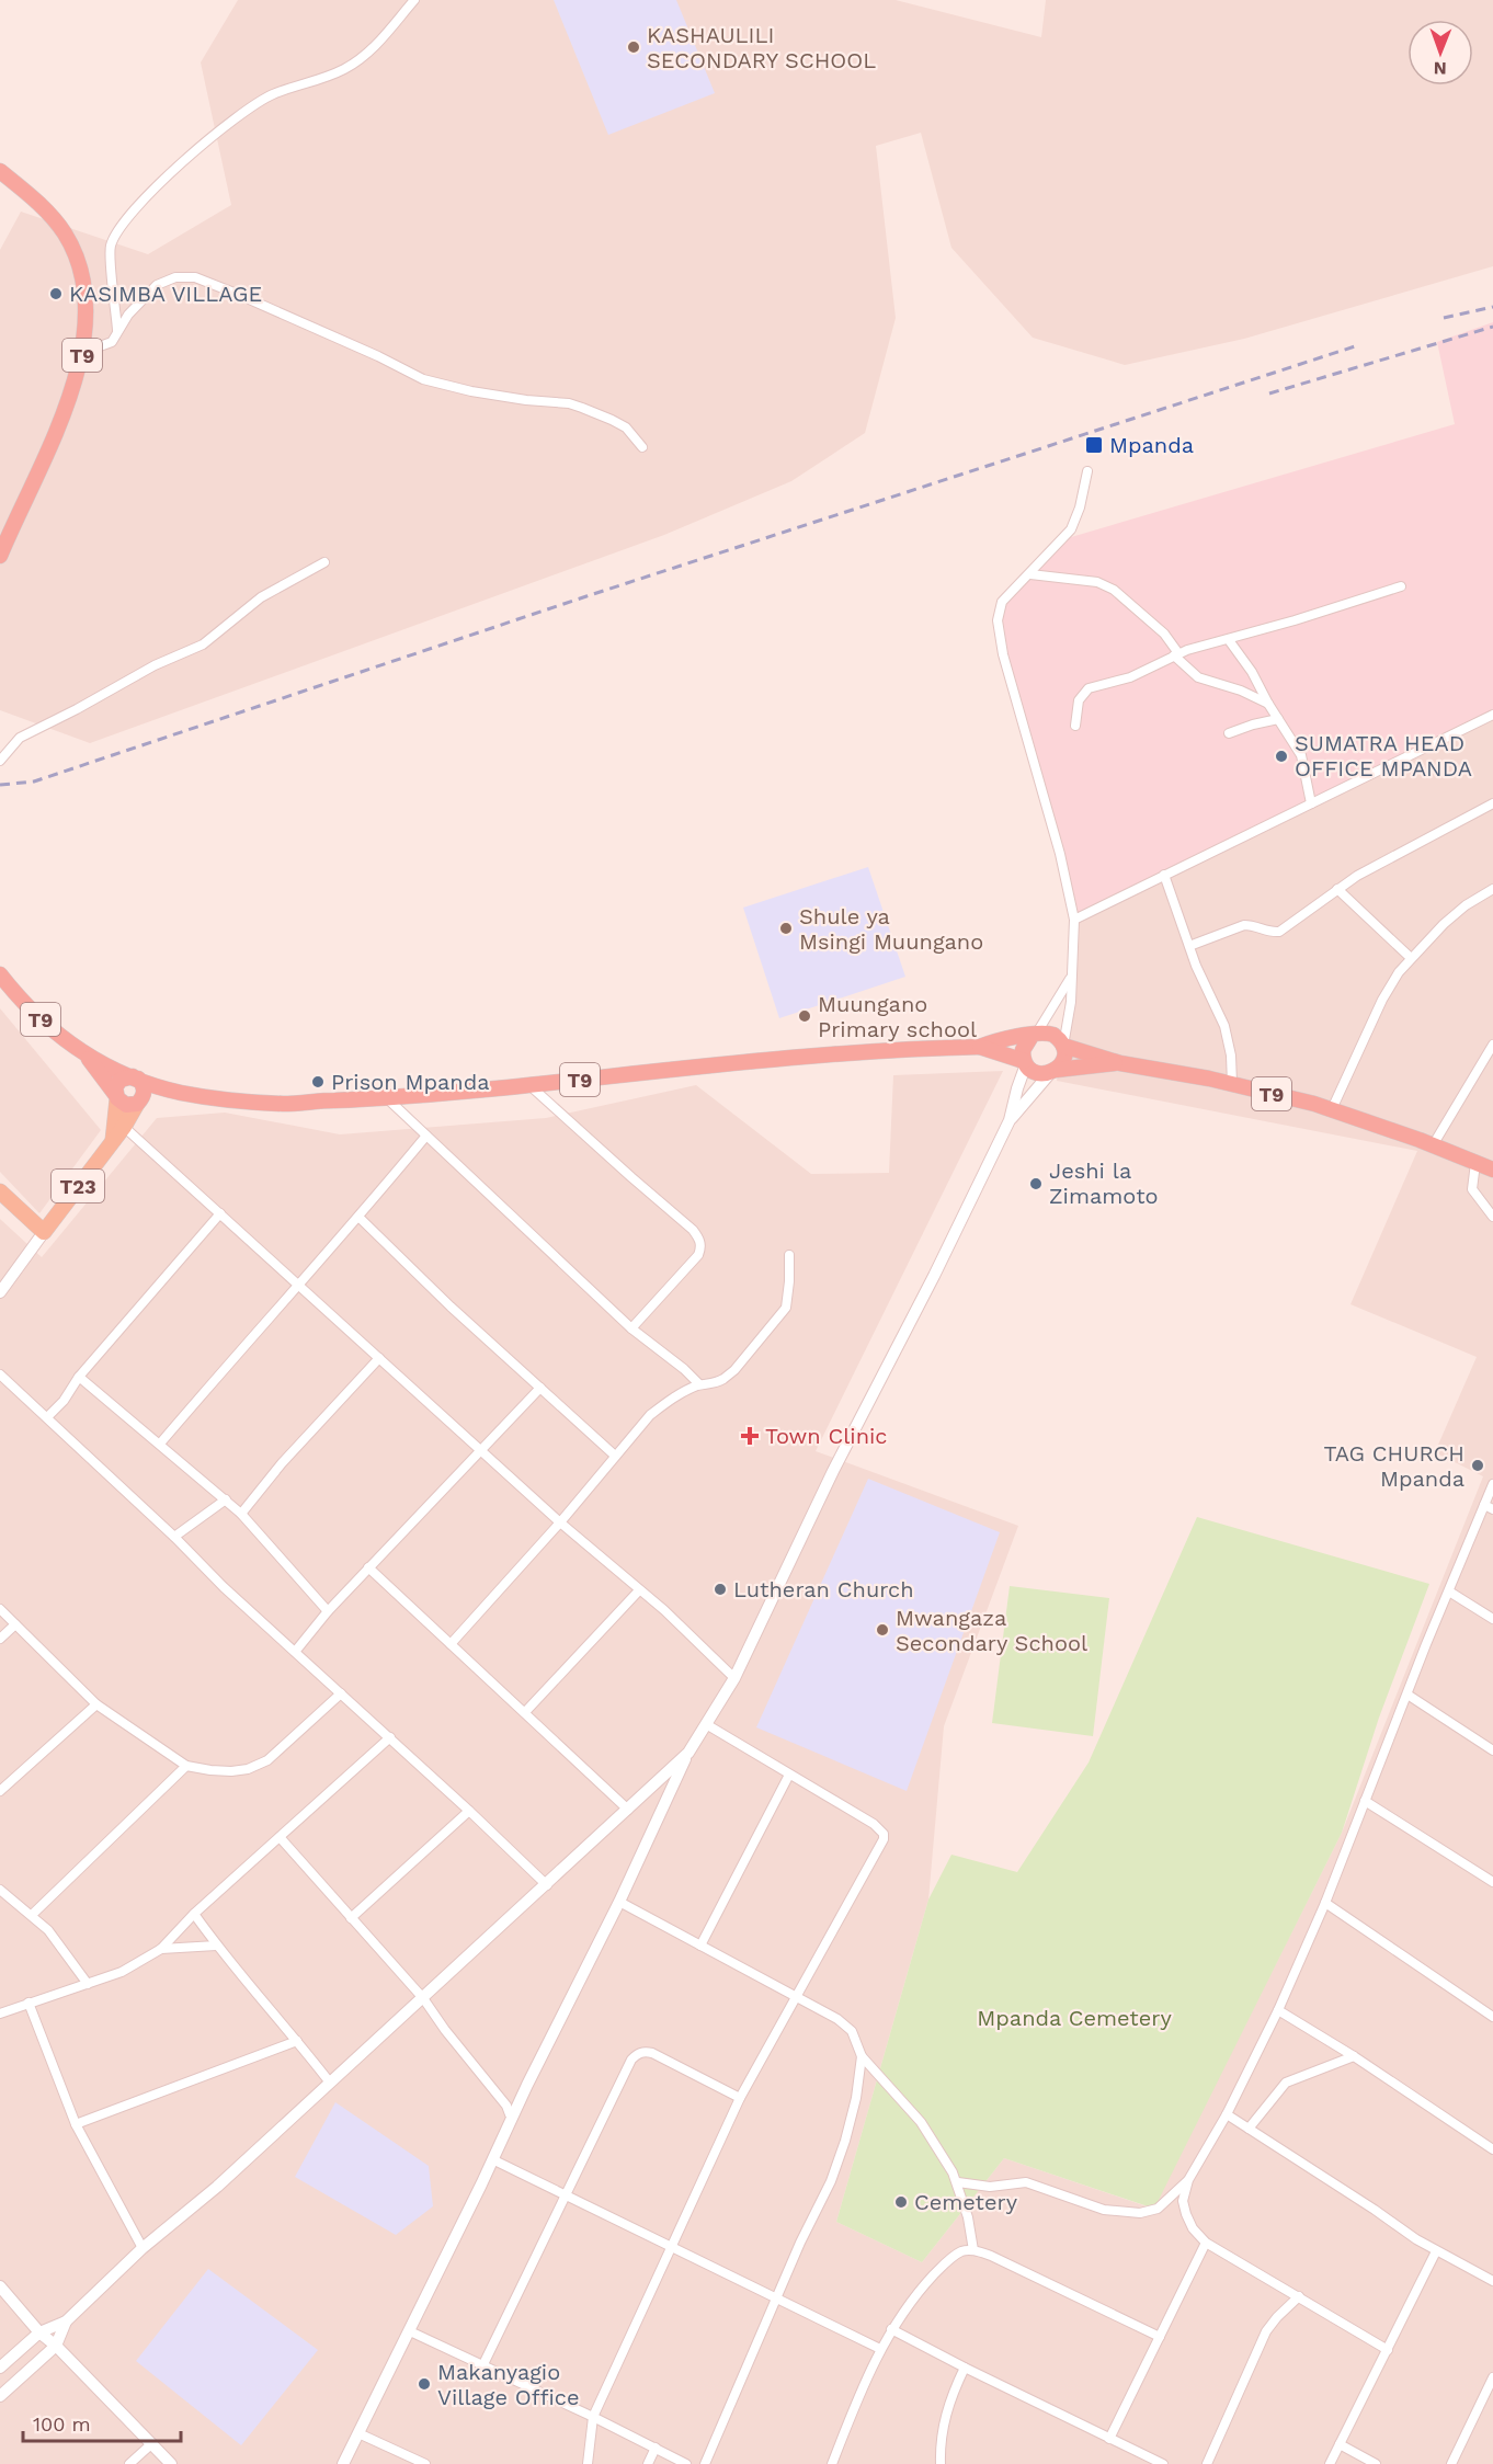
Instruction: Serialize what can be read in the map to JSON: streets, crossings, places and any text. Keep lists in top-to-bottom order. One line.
{"streets":{"highway":["T9"],"main road":["T23"]},"crossings":[["T9","T23"]],"parks":["Mpanda Cemetery"],"places":{"other":["KASHAULILI SECONDARY SCHOOL","KASIMBA VILLAGE","SUMATRA HEAD OFFICE MPANDA","Shule ya Msingi Muungano","Muungano Primary school","Prison Mpanda","Jeshi la Zimamoto","TAG CHURCH Mpanda","Lutheran Church","Mwangaza Secondary School","Cemetery","Makanyagio Village Office"],"transit":["Mpanda"],"health":["Town Clinic"]},"scale_bar":"100 m","north":"bottom"}
